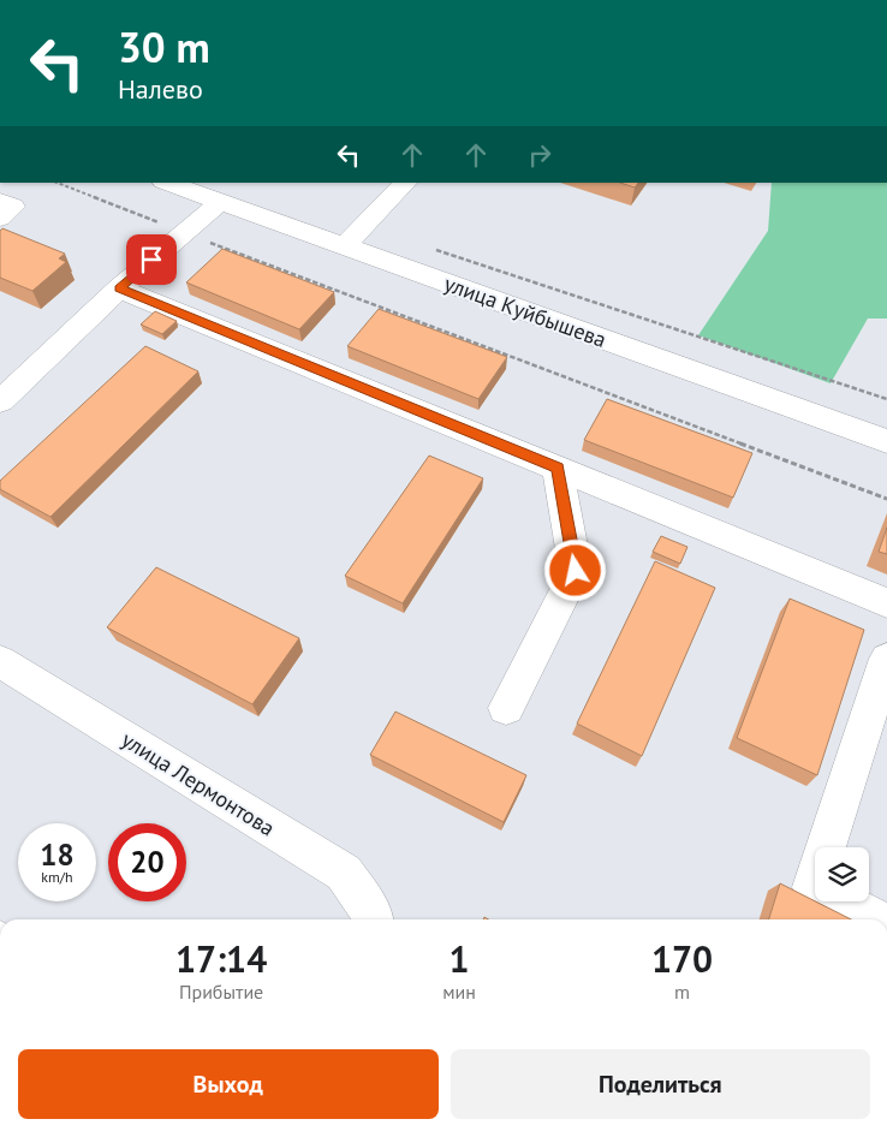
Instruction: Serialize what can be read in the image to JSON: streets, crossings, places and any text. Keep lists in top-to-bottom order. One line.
{"streets":{"street":["улица Куйбышева","улица Лермонтова"]},"page":{"turn":["30 m","Налево"],"speed":"18 km/h","limit":"20","eta":["17:14","Прибытие","1","мин","170","m"],"buttons":["Выход","Поделиться"]}}
